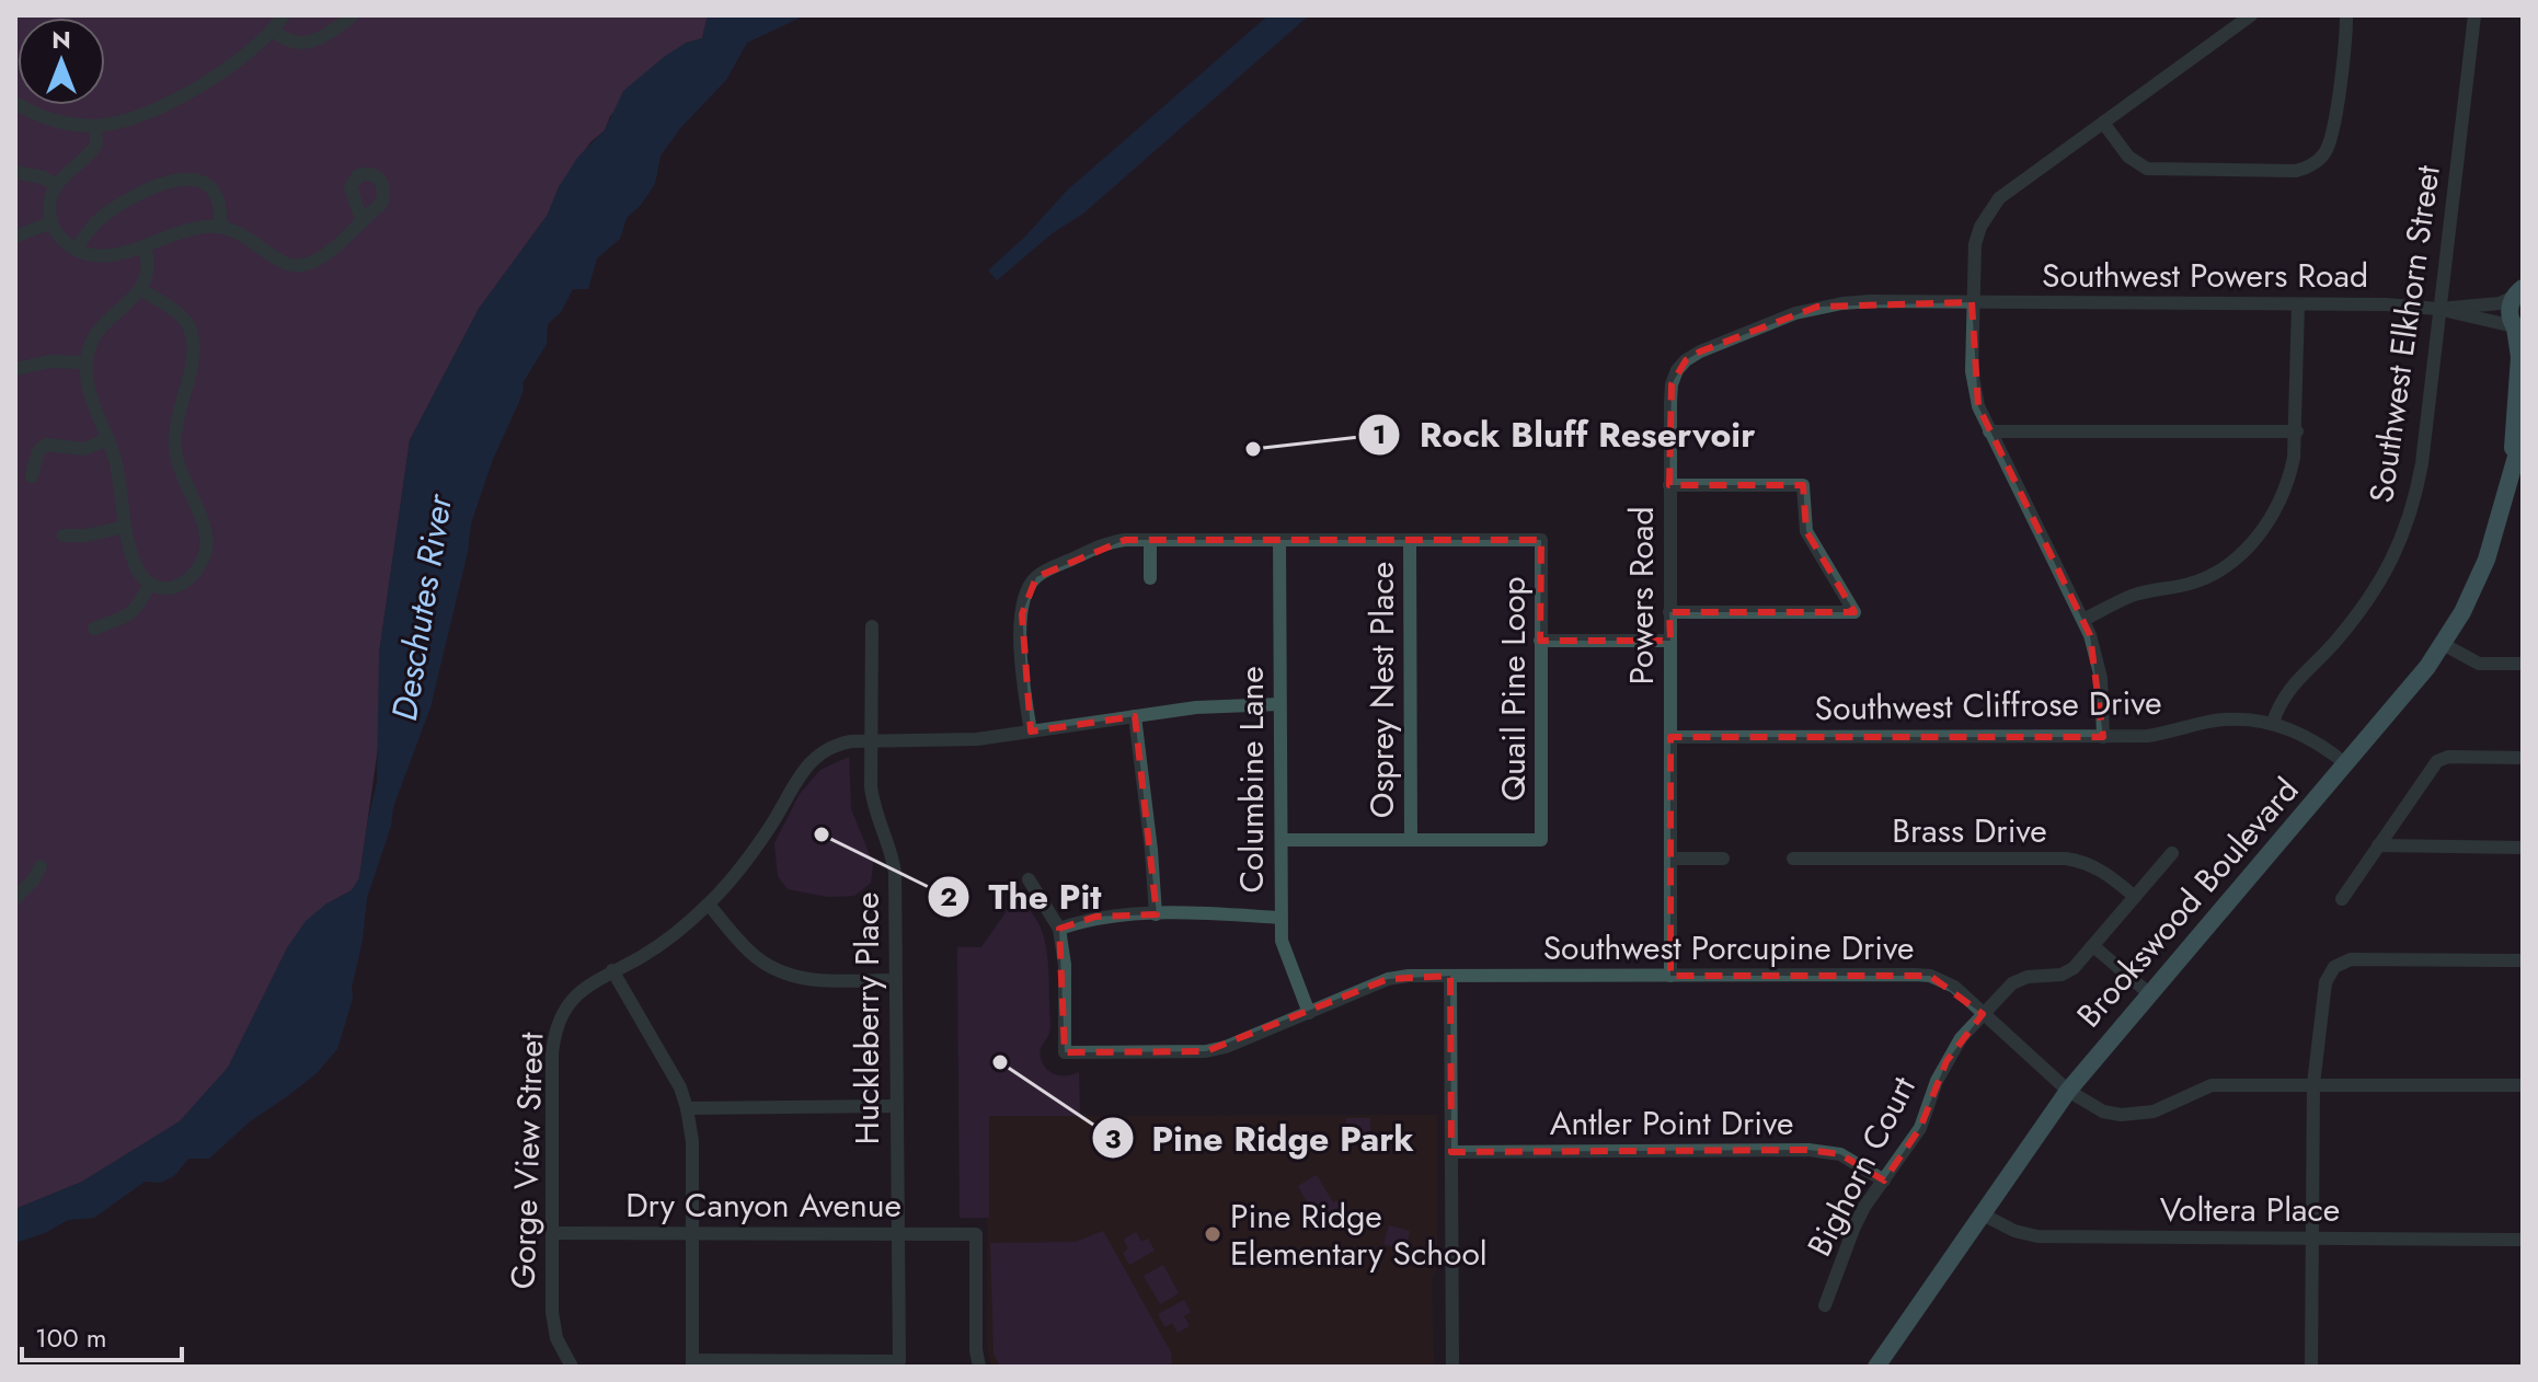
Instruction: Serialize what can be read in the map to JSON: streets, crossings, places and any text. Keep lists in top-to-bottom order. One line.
{"streets":{"main road":["Brookswood Boulevard"],"street":["Southwest Powers Road","Southwest Elkhorn Street","Powers Road","Quail Pine Loop","Osprey Nest Place","Southwest Cliffrose Drive","Columbine Lane","Brass Drive","Southwest Porcupine Drive","Huckleberry Place","Antler Point Drive","Gorge View Street","Bighorn Court","Dry Canyon Avenue","Voltera Place"]},"crossings":[["Southwest Powers Road","Southwest Elkhorn Street"],["Southwest Powers Road","Powers Road"],["Southwest Elkhorn Street","Southwest Cliffrose Drive"],["Powers Road","Southwest Cliffrose Drive"],["Powers Road","Southwest Porcupine Drive"],["Quail Pine Loop","Osprey Nest Place"],["Quail Pine Loop","Columbine Lane"],["Quail Pine Loop","Gorge View Street"],["Southwest Cliffrose Drive","Brookswood Boulevard"],["Columbine Lane","Southwest Porcupine Drive"],["Columbine Lane","Gorge View Street"],["Brass Drive","Bighorn Court"],["Brookswood Boulevard","Southwest Porcupine Drive"],["Brookswood Boulevard","Voltera Place"],["Southwest Porcupine Drive","Bighorn Court"],["Huckleberry Place","Gorge View Street"],["Huckleberry Place","Dry Canyon Avenue"],["Antler Point Drive","Bighorn Court"],["Gorge View Street","Dry Canyon Avenue"]],"water":["Deschutes River"],"places":["Rock Bluff Reservoir","The Pit","Pine Ridge Park","Pine Ridge Elementary School"],"scale_bar":"100 m","north":"top"}
